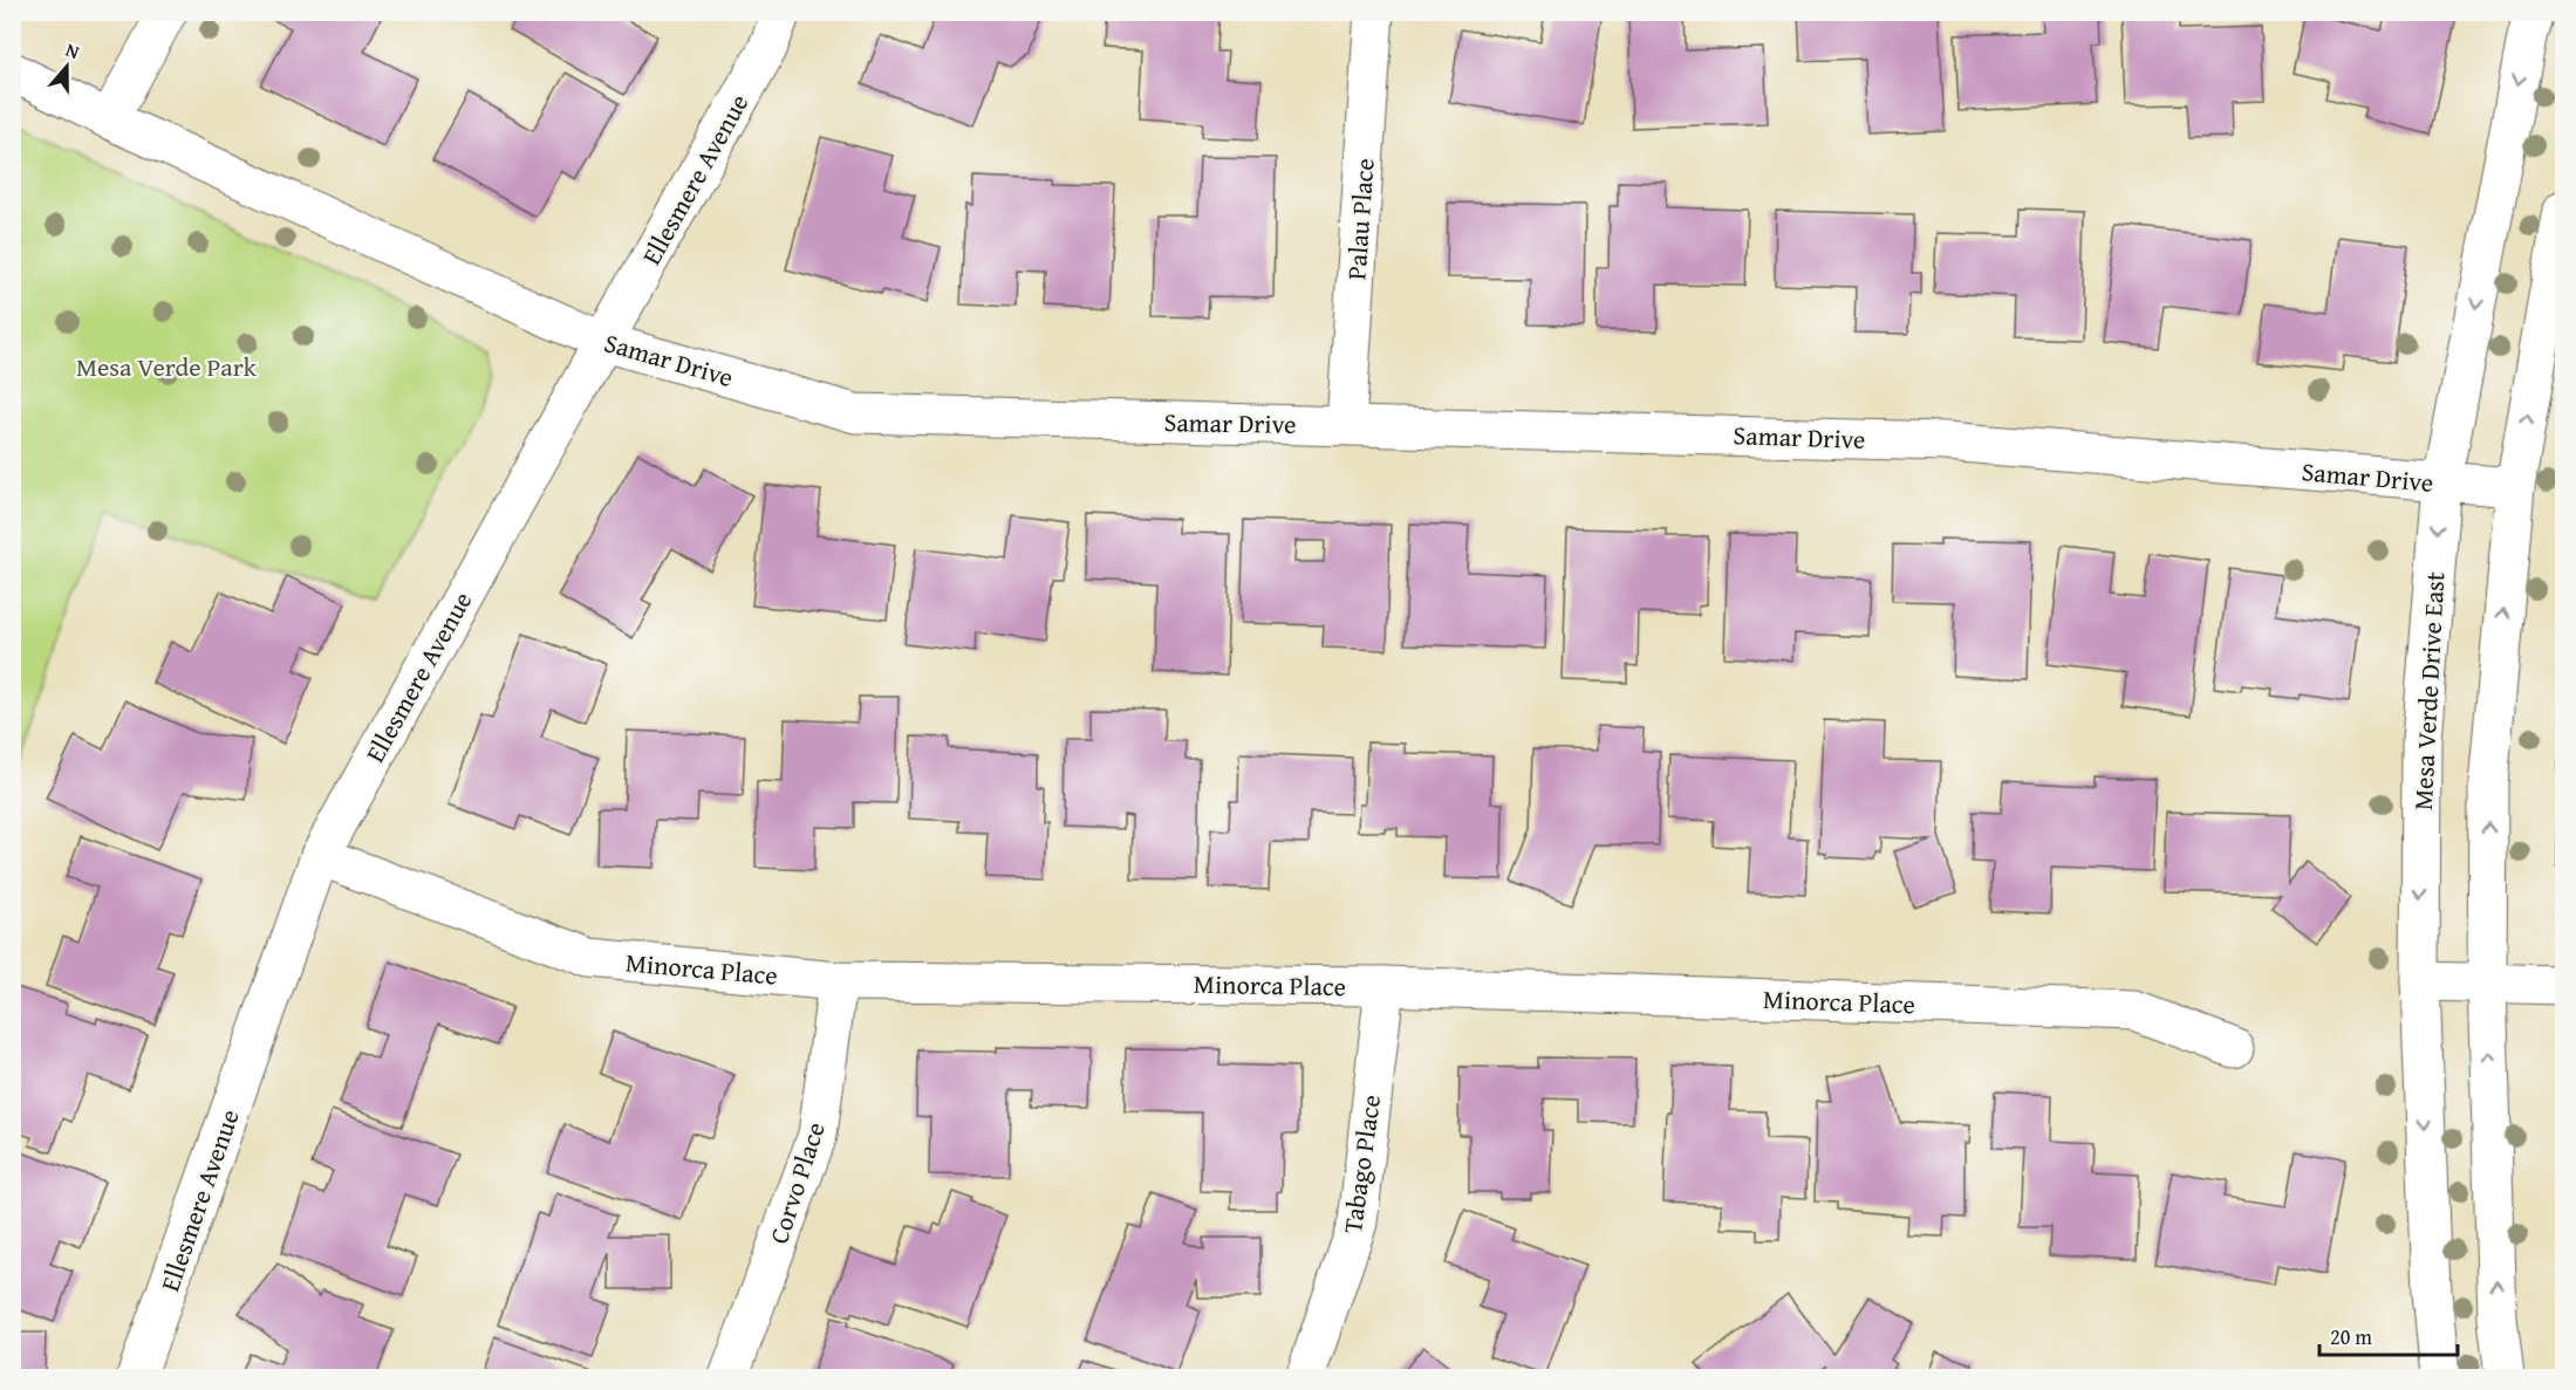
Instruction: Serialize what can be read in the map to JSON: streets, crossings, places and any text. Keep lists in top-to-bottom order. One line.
{"streets":{"street":["Ellesmere Avenue","Palau Place","Samar Drive","Mesa Verde Drive East","Minorca Place","Tabago Place","Corvo Place"]},"crossings":[["Ellesmere Avenue","Samar Drive"],["Ellesmere Avenue","Minorca Place"],["Palau Place","Samar Drive"],["Samar Drive","Mesa Verde Drive East"],["Minorca Place","Tabago Place"],["Minorca Place","Corvo Place"]],"parks":["Mesa Verde Park"],"scale_bar":"20 m","north":"top"}
